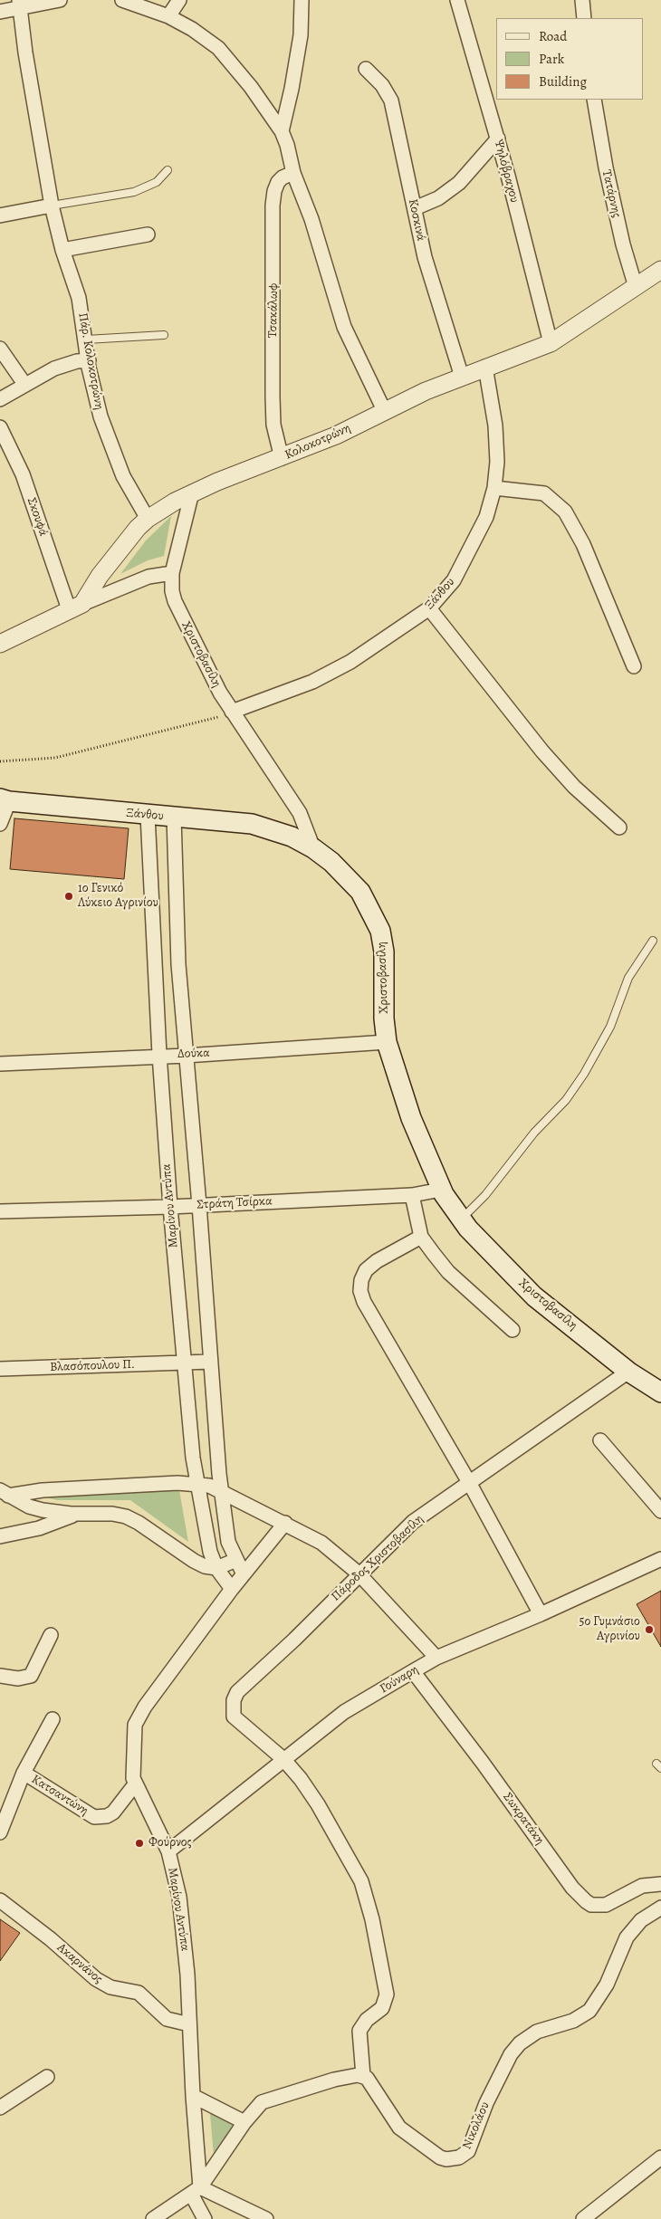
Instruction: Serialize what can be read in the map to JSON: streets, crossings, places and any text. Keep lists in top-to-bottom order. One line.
{"streets":{"main road":["Ξάνθου","Χριστοβασίλη"],"street":["Ψηλόβραχου","Τατάρνης","Κοσκινά","Τσακάλωφ","Πάρ. Κολοκοτρώνη","Κολοκοτρώνη","Σκουφά","Δούκα","Στράτη Τσίρκα","Μαρίνου Αντύπα","Βλασόπουλου Π.","Πάροδος Χριστοβασίλη","Γούναρη","Κατσαντώνη","Σωκρατάκη","Ακαρνάνος","Νικολάου"]},"crossings":[["Ψηλόβραχου","Κολοκοτρώνη"],["Τατάρνης","Κολοκοτρώνη"],["Κοσκινά","Κολοκοτρώνη"],["Τσακάλωφ","Κολοκοτρώνη"],["Πάρ. Κολοκοτρώνη","Κολοκοτρώνη"],["Κολοκοτρώνη","Σκουφά"],["Κολοκοτρώνη","Ξάνθου"],["Κολοκοτρώνη","Χριστοβασίλη"],["Ξάνθου","Χριστοβασίλη"],["Ξάνθου","Μαρίνου Αντύπα"],["Χριστοβασίλη","Δούκα"],["Χριστοβασίλη","Στράτη Τσίρκα"],["Χριστοβασίλη","Πάροδος Χριστοβασίλη"],["Δούκα","Μαρίνου Αντύπα"],["Στράτη Τσίρκα","Μαρίνου Αντύπα"],["Μαρίνου Αντύπα","Βλασόπουλου Π."],["Μαρίνου Αντύπα","Γούναρη"],["Μαρίνου Αντύπα","Κατσαντώνη"],["Μαρίνου Αντύπα","Ακαρνάνος"],["Πάροδος Χριστοβασίλη","Γούναρη"],["Γούναρη","Σωκρατάκη"]],"places":["1ο Γενικό Λύκειο Αγρινίου","5ο Γυμνάσιο Αγρινίου","Φούρνος"],"legend":["Road","Park","Building"]}
